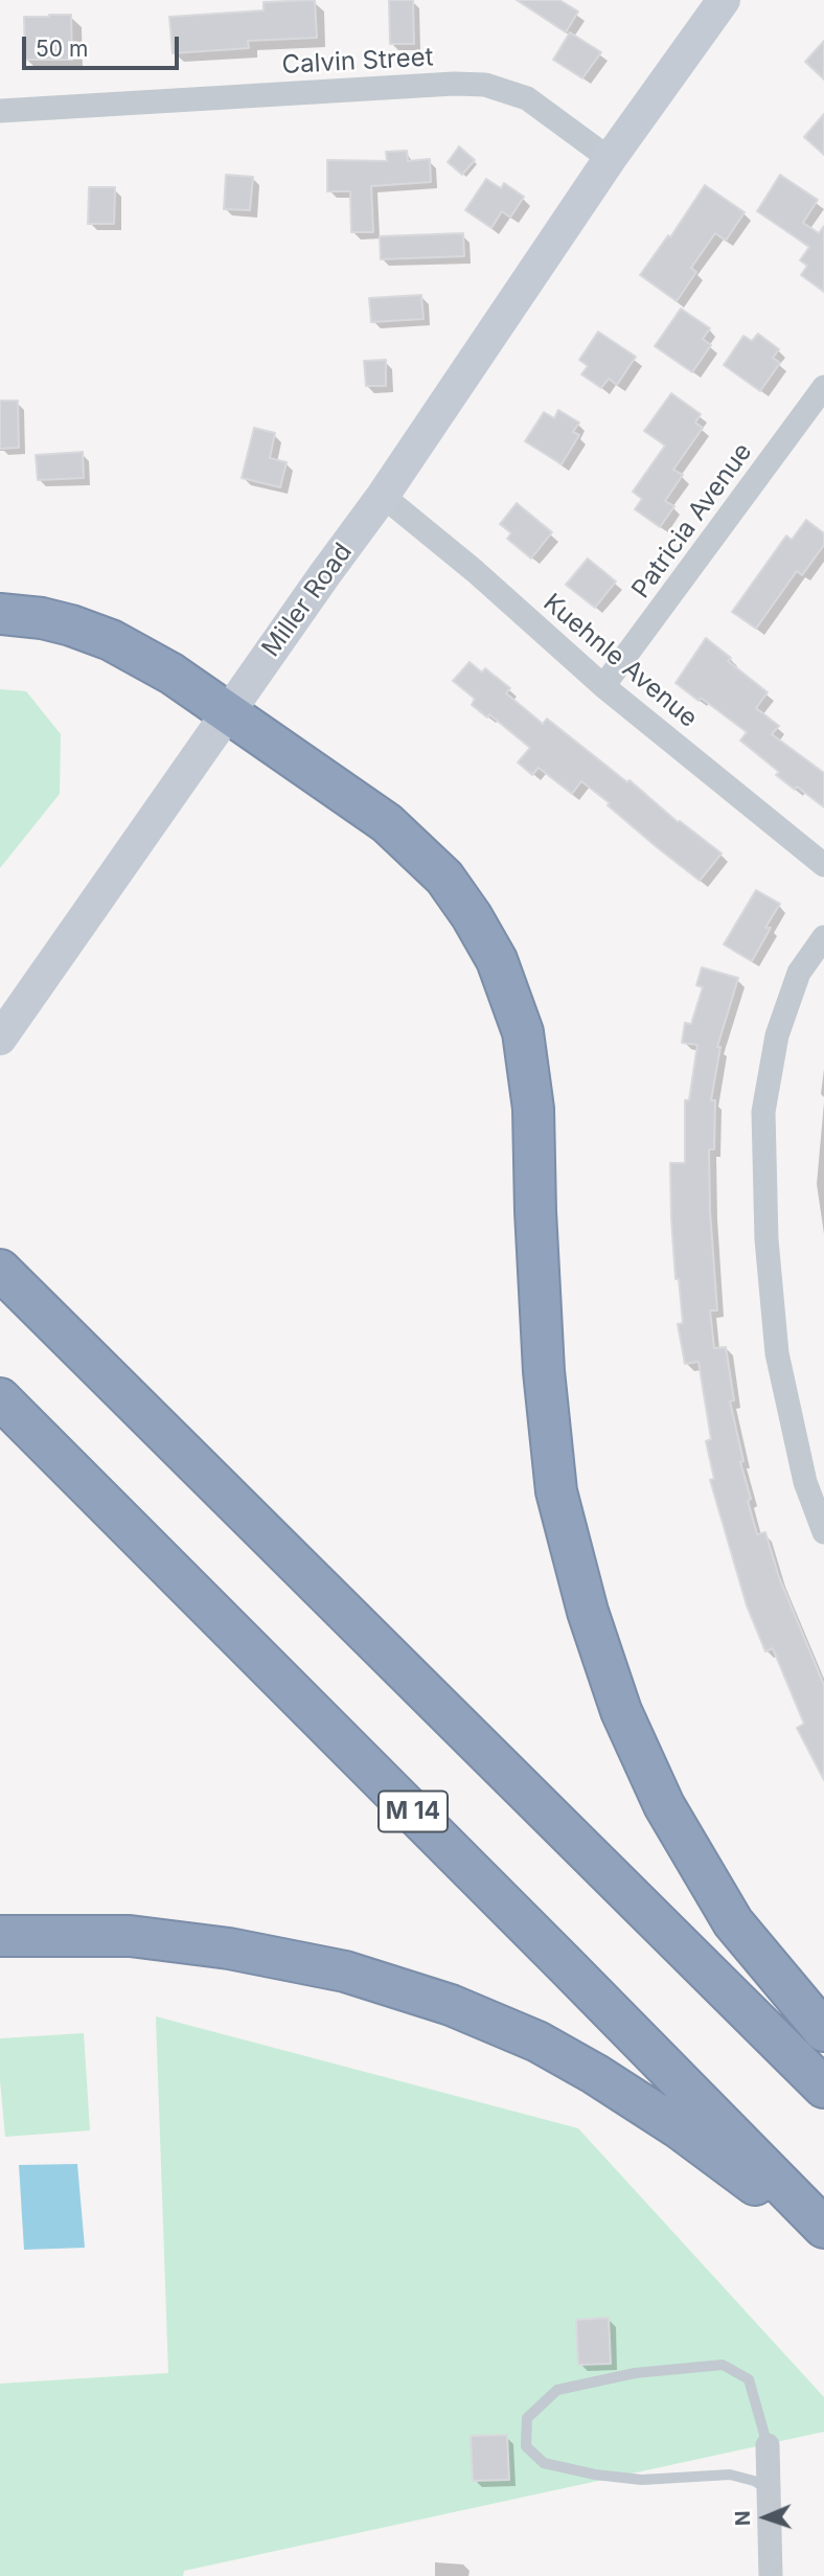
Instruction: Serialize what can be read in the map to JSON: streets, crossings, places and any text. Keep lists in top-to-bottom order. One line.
{"streets":{"highway":["M 14"],"main road":["Miller Road"],"street":["Calvin Street","Patricia Avenue","Kuehnle Avenue"]},"crossings":[["Calvin Street","Miller Road"],["Patricia Avenue","Kuehnle Avenue"],["Miller Road","Kuehnle Avenue"]],"scale_bar":"50 m","north":"left"}
